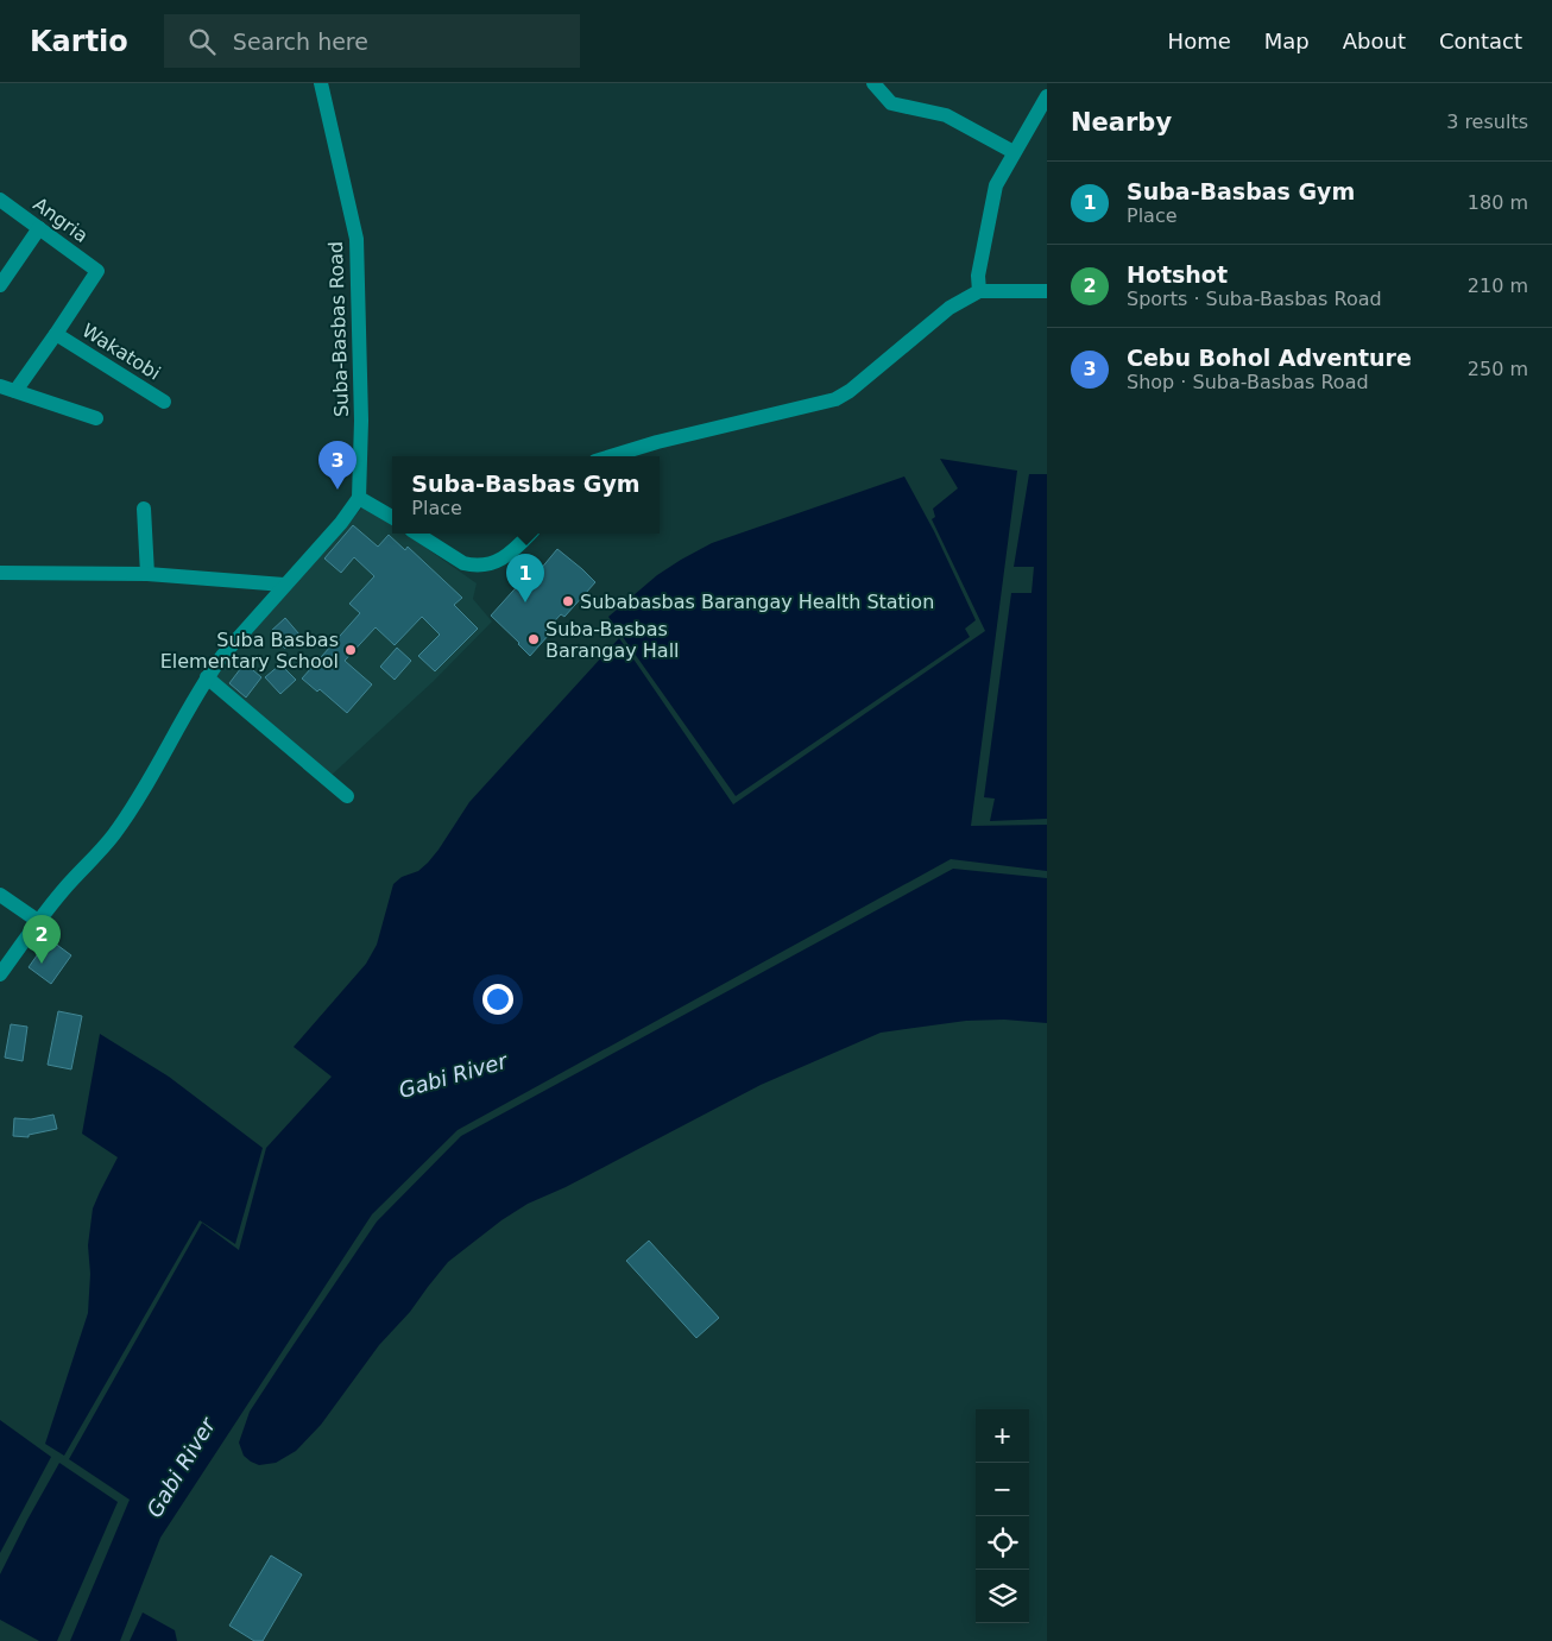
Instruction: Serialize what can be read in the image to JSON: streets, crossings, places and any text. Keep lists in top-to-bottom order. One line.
{"streets":{"street":["Angria","Suba-Basbas Road","Wakatobi"]},"crossings":[["Angria","Wakatobi"]],"water":["Gabi River"],"places":["Subabasbas Barangay Health Station","Suba-Basbas Barangay Hall","Suba Basbas Elementary School"],"page":{"header":"Kartio","search":"Search here","nav":["Home","Map","About","Contact"],"heading":["Nearby","3 results"],"list":[{"mark":"1","name":"Suba-Basbas Gym","note":"Place","value":"180 m"},{"mark":"2","name":"Hotshot","note":"Sports · Suba-Basbas Road","value":"210 m"},{"mark":"3","name":"Cebu Bohol Adventure","note":"Shop · Suba-Basbas Road","value":"250 m"}],"pins":["3","1","2"],"popup":["Suba-Basbas Gym","Place"],"map_buttons":["+","−"]}}
